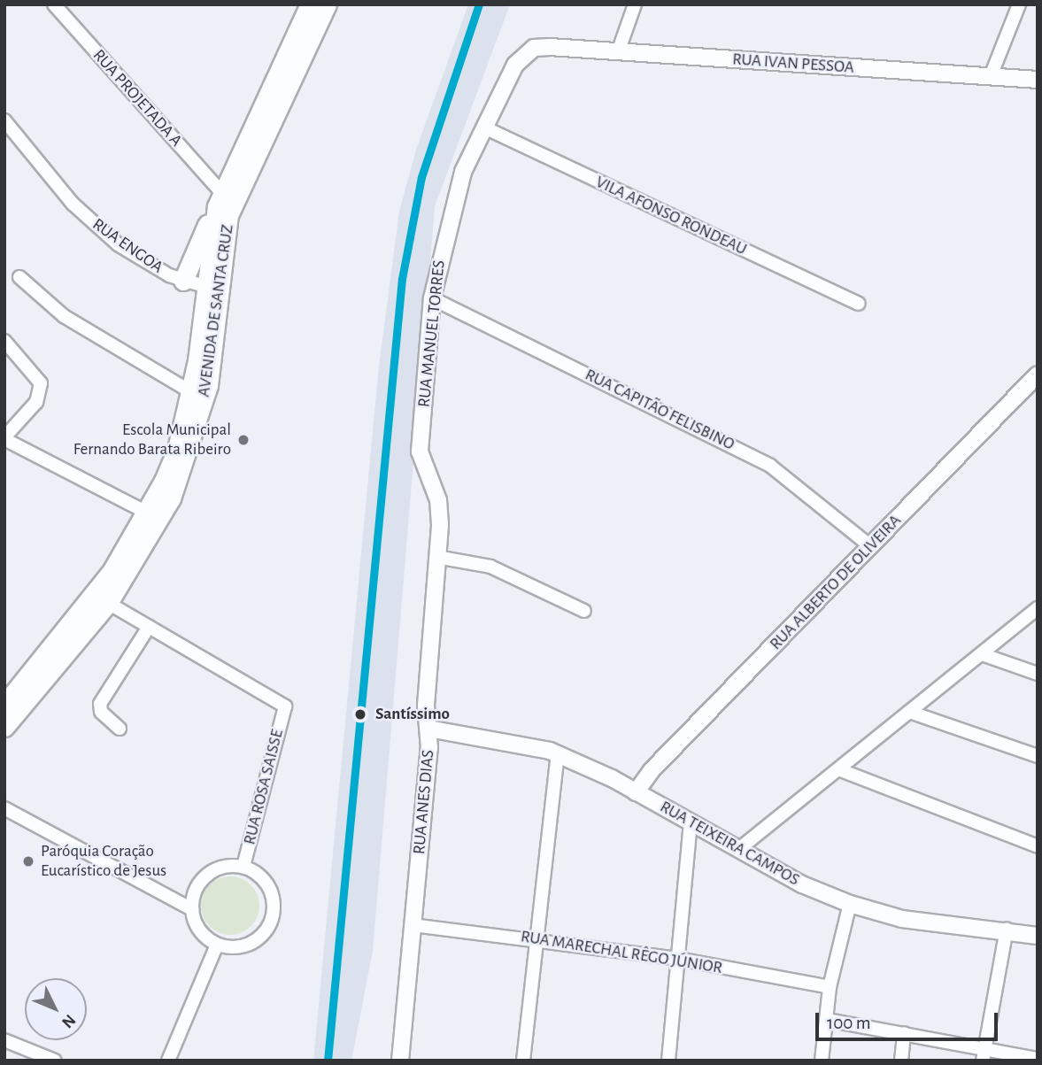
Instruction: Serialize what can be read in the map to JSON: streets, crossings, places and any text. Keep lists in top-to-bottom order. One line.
{"streets":{"main road":["AVENIDA DE SANTA CRUZ"],"street":["RUA IVAN PESSOA","RUA PROJETADA A","VILA AFONSO RONDEAU","RUA ENGOA","RUA MANUEL TORRES","RUA CAPITÃO FELISBINO","RUA ALBERTO DE OLIVEIRA","RUA ROSA SAISSE","RUA ANES DIAS","RUA TEIXEIRA CAMPOS","RUA MARECHAL RÊGO JÚNIOR"]},"crossings":[["RUA IVAN PESSOA","RUA MANUEL TORRES"],["RUA PROJETADA A","AVENIDA DE SANTA CRUZ"],["VILA AFONSO RONDEAU","RUA MANUEL TORRES"],["RUA ENGOA","AVENIDA DE SANTA CRUZ"],["RUA MANUEL TORRES","RUA CAPITÃO FELISBINO"],["RUA MANUEL TORRES","RUA ANES DIAS"],["RUA CAPITÃO FELISBINO","RUA ALBERTO DE OLIVEIRA"],["RUA ALBERTO DE OLIVEIRA","RUA TEIXEIRA CAMPOS"],["RUA ANES DIAS","RUA TEIXEIRA CAMPOS"],["RUA ANES DIAS","RUA MARECHAL RÊGO JÚNIOR"]],"places":["Escola Municipal Fernando Barata Ribeiro","Santíssimo","Paróquia Coração Eucarístico de Jesus"],"scale_bar":"100 m","north":"bottom right"}
